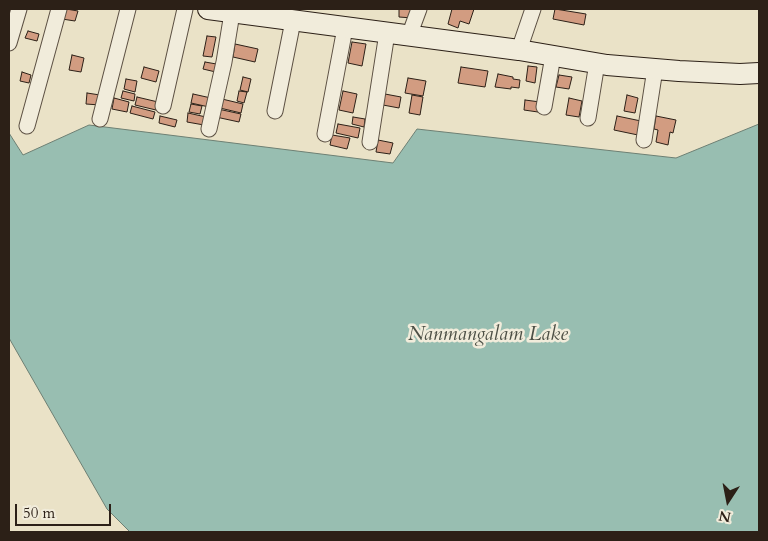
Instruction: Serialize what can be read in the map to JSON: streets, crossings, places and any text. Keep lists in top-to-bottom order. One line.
{"water":["Nanmangalam Lake"],"scale_bar":"50 m","north":"bottom"}
